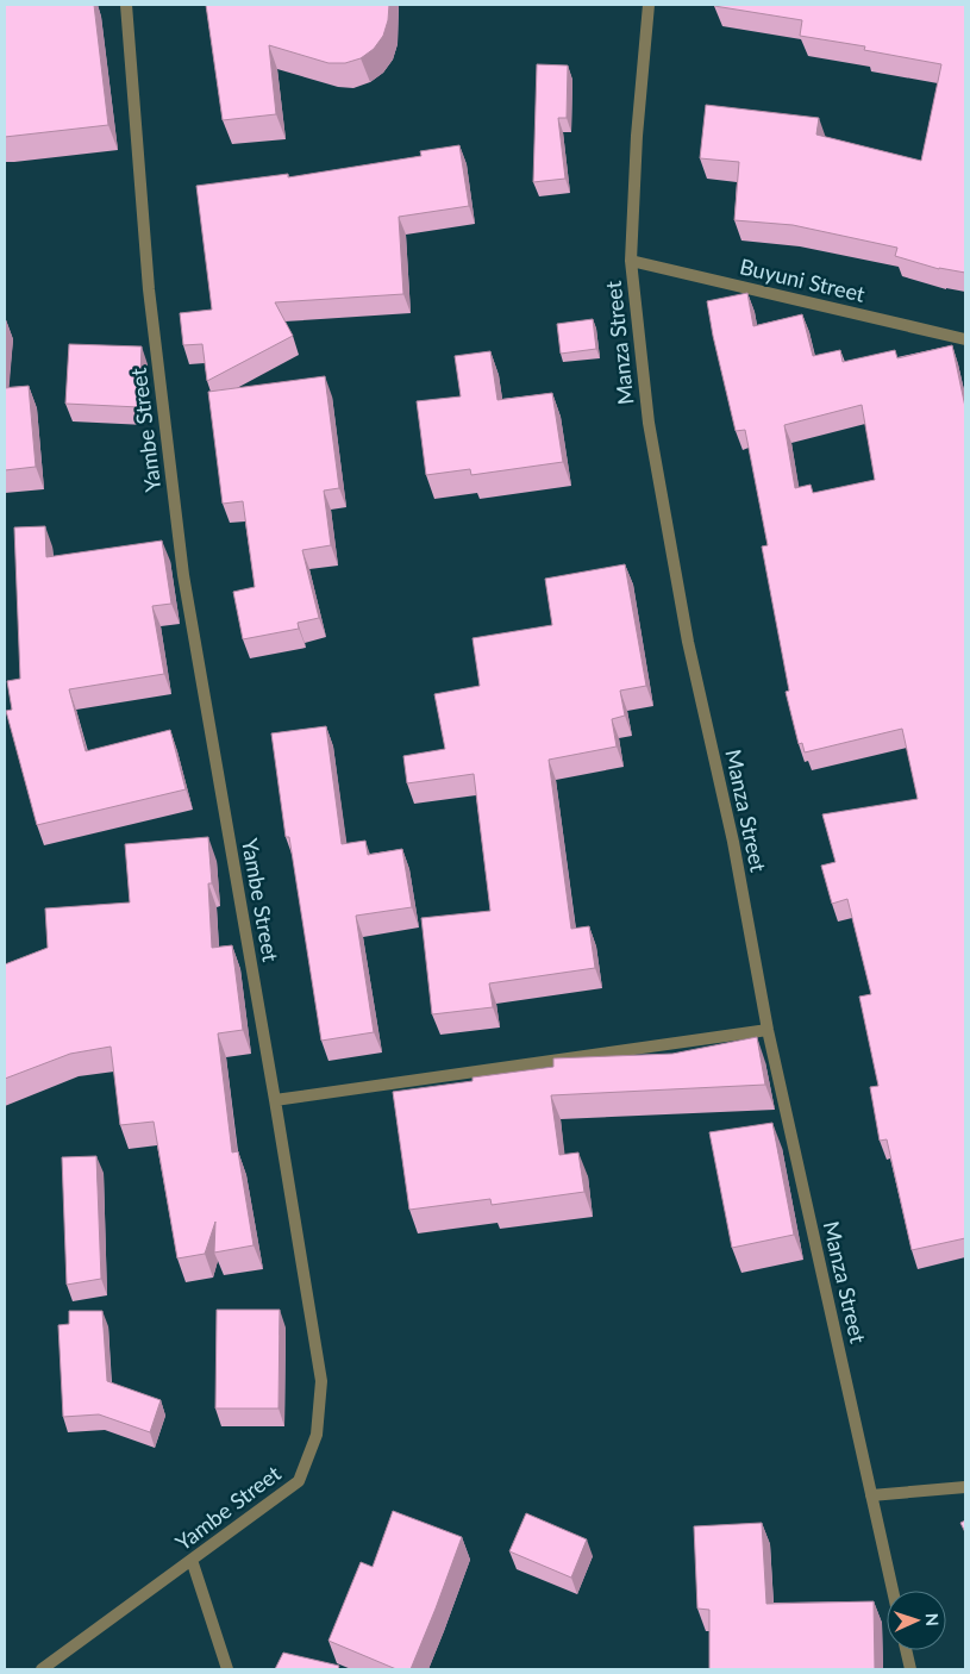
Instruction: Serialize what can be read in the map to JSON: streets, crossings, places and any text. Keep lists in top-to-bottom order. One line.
{"streets":{"street":["Buyuni Street","Manza Street","Yambe Street"]},"crossings":[["Buyuni Street","Manza Street"]],"north":"right"}
